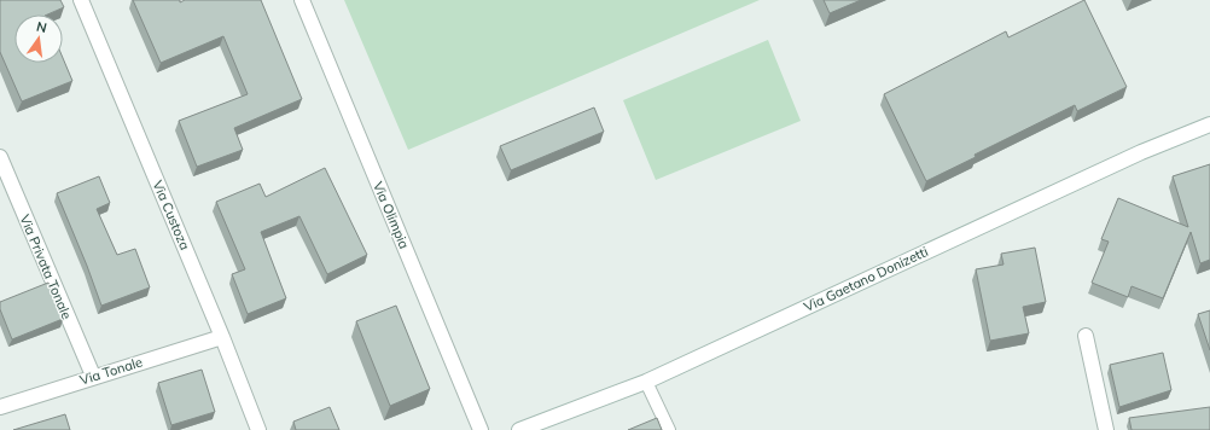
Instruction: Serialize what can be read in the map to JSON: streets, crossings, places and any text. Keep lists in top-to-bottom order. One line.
{"streets":{"street":["Via Custoza","Via Olimpia","Via Privata Tonale","Via Gaetano Donizetti","Via Tonale"]},"crossings":[["Via Custoza","Via Tonale"],["Via Privata Tonale","Via Tonale"]],"north":"top"}
